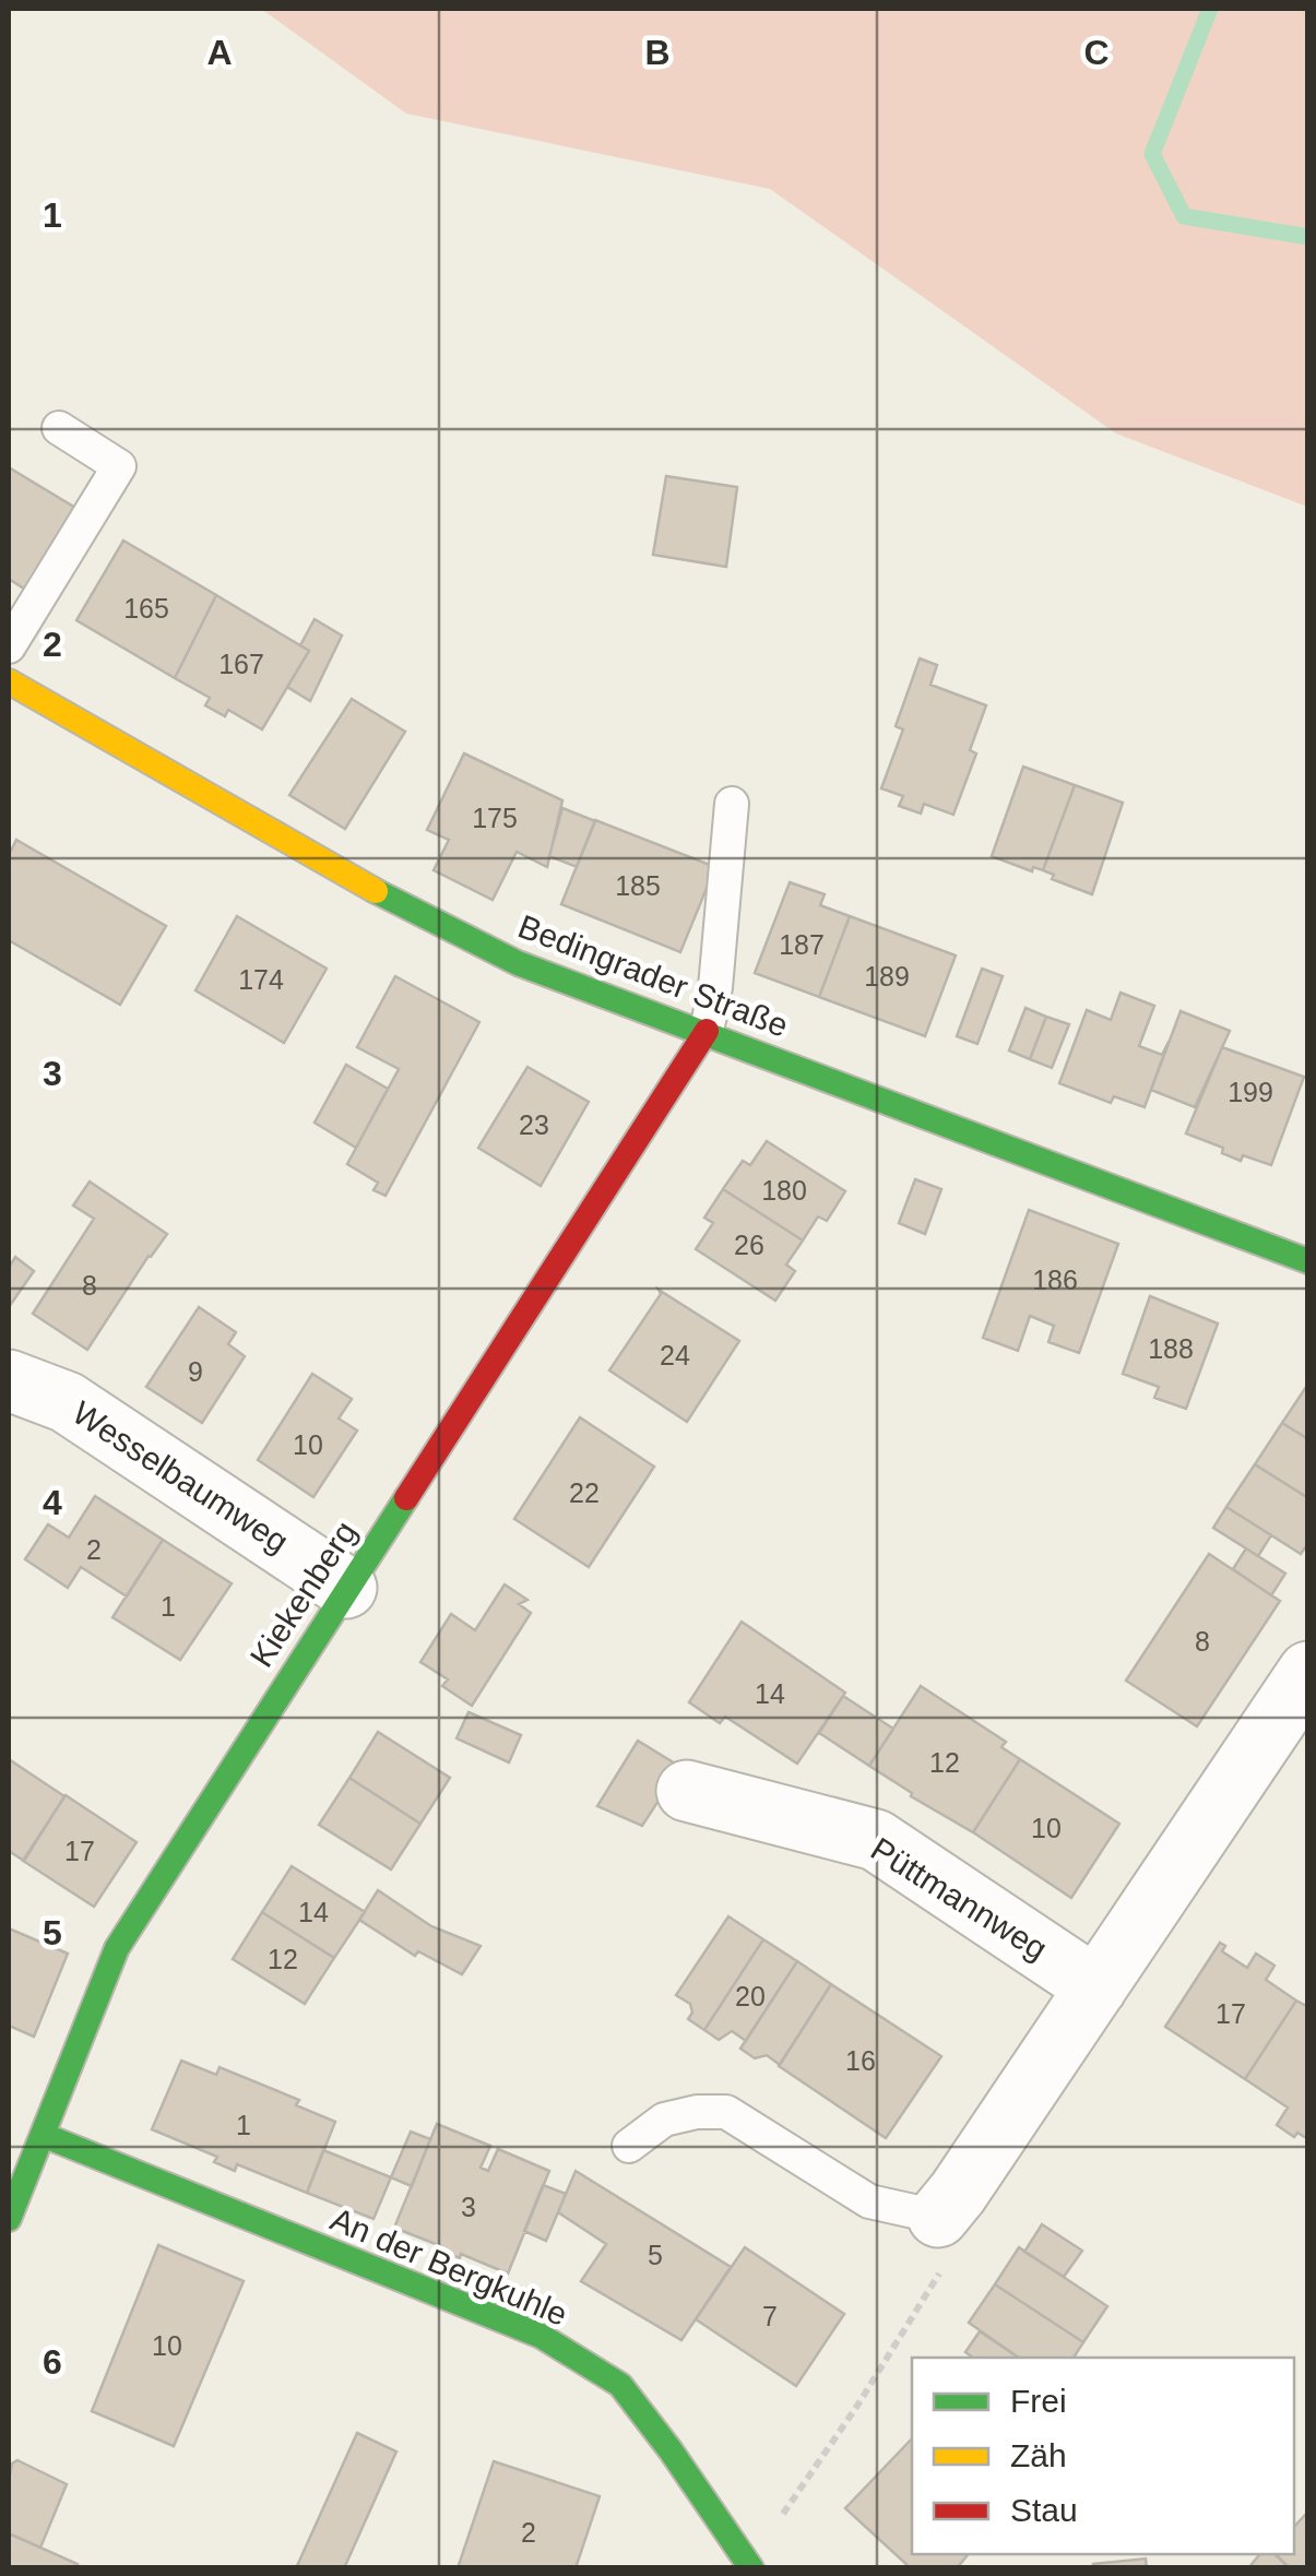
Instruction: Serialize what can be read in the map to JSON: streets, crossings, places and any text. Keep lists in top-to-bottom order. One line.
{"streets":{"street":["Bedingrader Straße","Wesselbaumweg","Kiekenberg","Püttmannweg","An der Bergkuhle"]},"crossings":[["Bedingrader Straße","Kiekenberg"],["Wesselbaumweg","Kiekenberg"],["Kiekenberg","An der Bergkuhle"]],"house_numbers":["165","167","175","185","187","189","174","199","23","180","26","186","8","188","24","9","10","22","2","1","8","14","12","10","17","14","12","20","17","16","1","3","5","7","10","2"],"legend":["Frei","Zäh","Stau"],"grid":{"columns":["A","B","C"],"rows":["1","2","3","4","5","6"]}}
